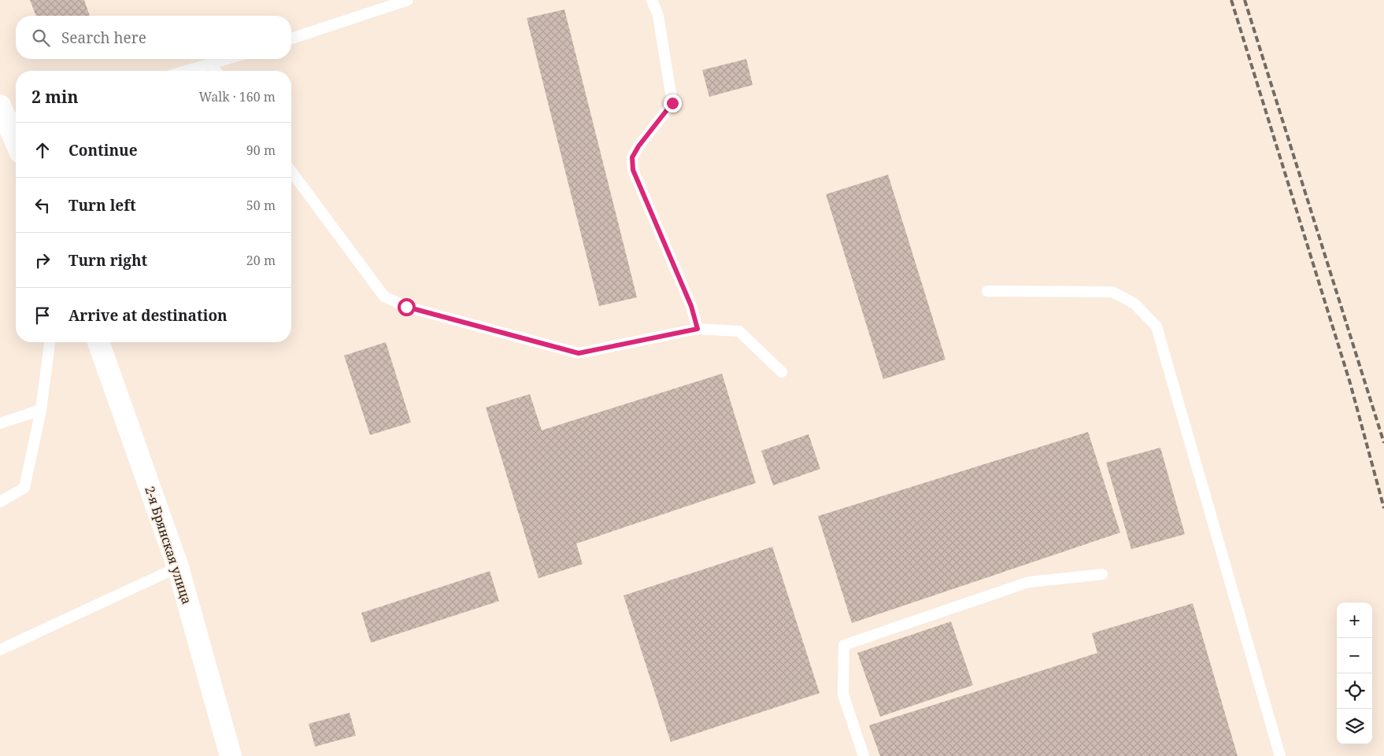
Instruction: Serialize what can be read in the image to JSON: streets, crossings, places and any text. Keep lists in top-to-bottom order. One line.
{"streets":{"street":["2-я Брянская улица"]},"page":{"search":"Search here","heading":["2 min","Walk · 160 m"],"list":[["Continue","90 m"],["Turn left","50 m"],["Turn right","20 m"],"Arrive at destination"],"map_buttons":["+","−"]}}
